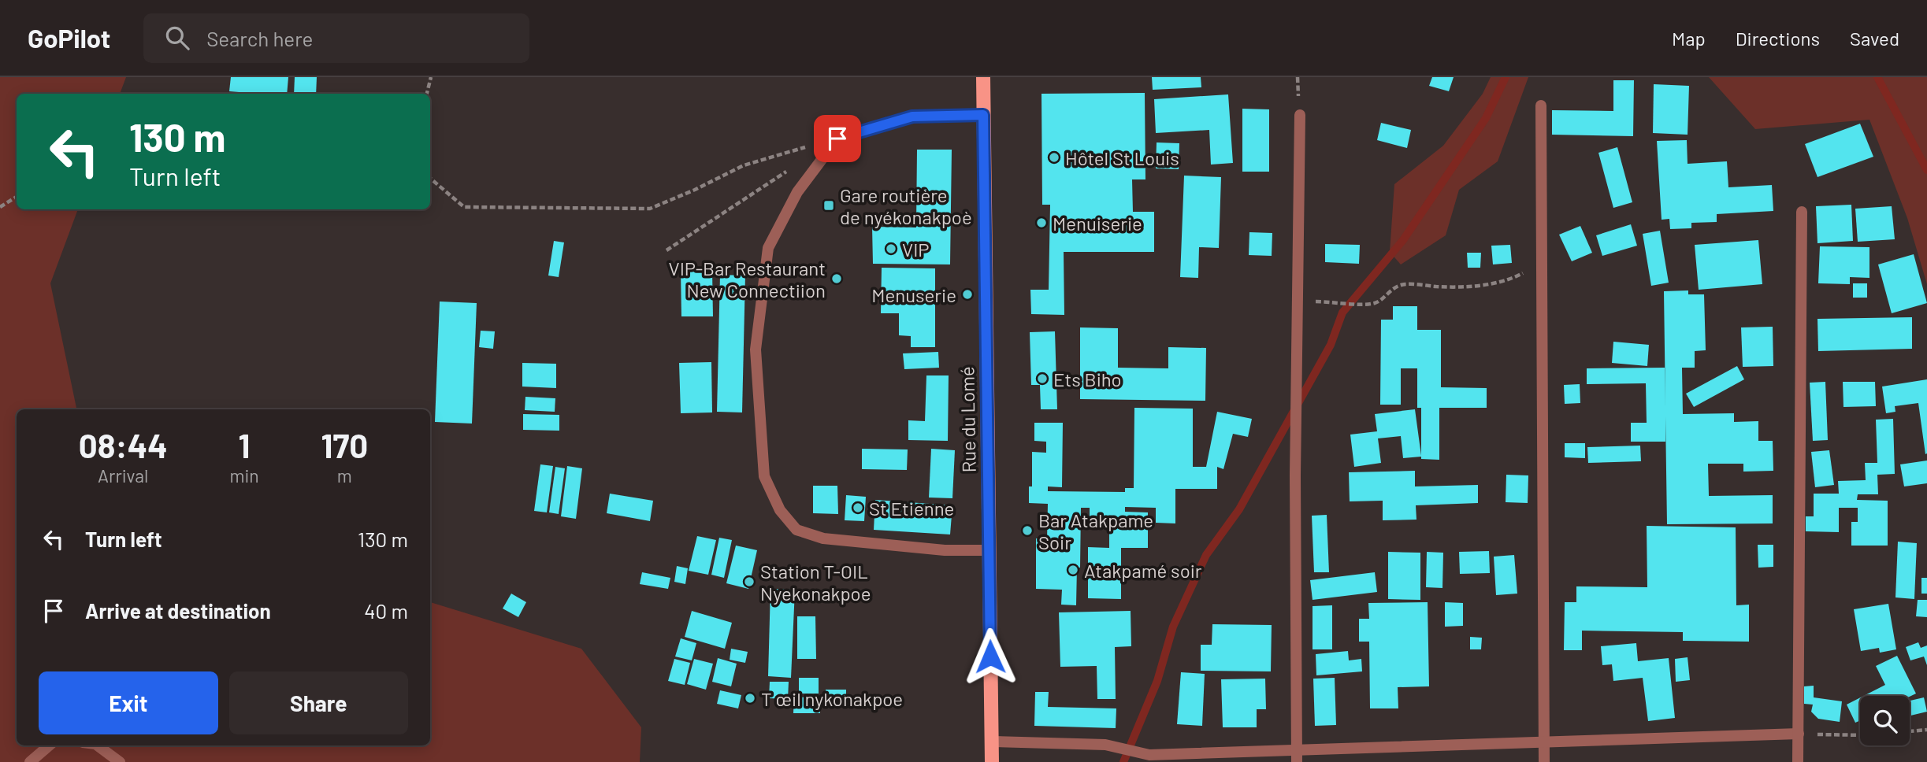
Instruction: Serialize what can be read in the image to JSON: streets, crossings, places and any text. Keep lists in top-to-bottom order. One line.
{"streets":{"main road":["Rue du Lomé"]},"places":{"other":["Hôtel St Louis","Menuiserie","VIP","VIP-Bar Restaurant New Connectiion","Menuserie","Ets Biho","St Etienne","Bar Atakpame Soir","Atakpamé soir","Station T-OIL Nyekonakpoe","T œil nykonakpoe"],"transit":["Gare routière de nyékonakpoè"]},"page":{"header":"GoPilot","search":"Search here","nav":["Map","Directions","Saved"],"turn":["130 m","Turn left"],"eta":["08:44","Arrival","1","min","170","m"],"list":[{"name":"Turn left","value":"130 m"},{"name":"Arrive at destination","value":"40 m"}],"buttons":["Exit","Share"]}}
